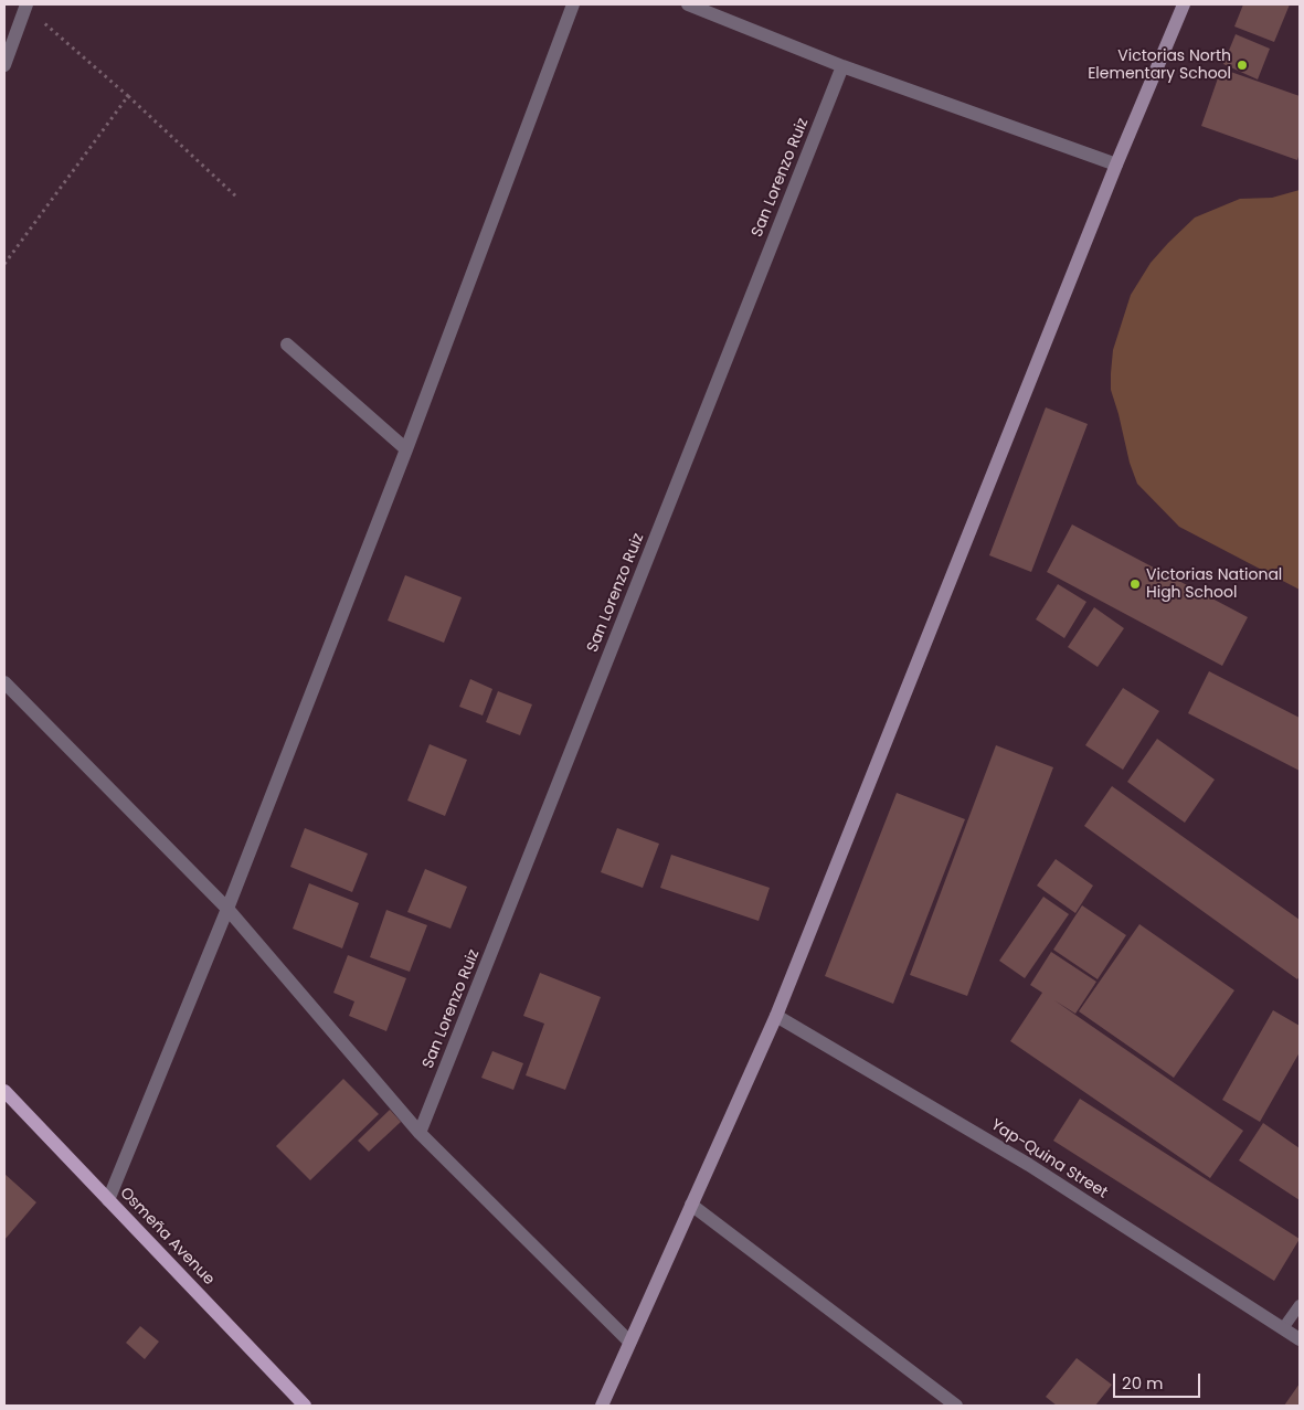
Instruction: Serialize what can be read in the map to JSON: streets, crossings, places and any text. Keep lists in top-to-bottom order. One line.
{"streets":{"main road":["Osmeña Avenue"],"street":["San Lorenzo Ruiz","Yap-Quina Street"]},"places":["Victorias North Elementary School","Victorias National High School"],"scale_bar":"20 m"}
